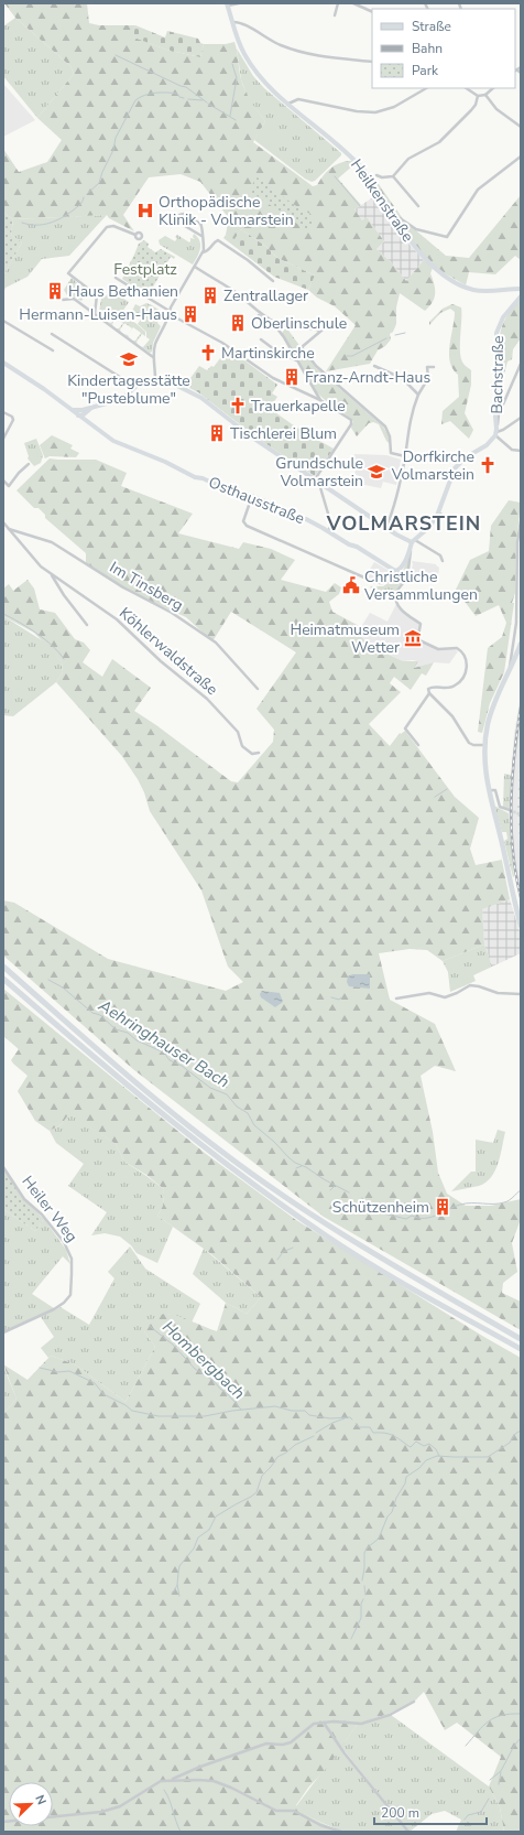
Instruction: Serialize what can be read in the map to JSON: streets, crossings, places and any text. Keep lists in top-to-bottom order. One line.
{"streets":{"street":["Heilkenstraße","Bachstraße","Osthausstraße","Im Tinsberg","Köhlerwaldstraße","Heiler Weg"]},"crossings":[["Im Tinsberg","Köhlerwaldstraße"]],"districts":["VOLMARSTEIN"],"water":["Aehringhauser Bach","Hombergbach"],"parks":["Festplatz"],"places":{"hospital":["Orthopädische Klinik - Volmarstein"],"building":["Haus Bethanien","Zentrallager","Hermann-Luisen-Haus","Oberlinschule","Franz-Arndt-Haus","Tischlerei Blum","Schützenheim"],"church":["Martinskirche","Trauerkapelle","Dorfkirche Volmarstein"],"school or university":["Kindertagesstätte \"Pusteblume\"","Grundschule Volmarstein"],"public building":["Christliche Versammlungen"],"museum":["Heimatmuseum Wetter"]},"legend":["Straße","Bahn","Park"],"scale_bar":"200 m","north":"top right"}
